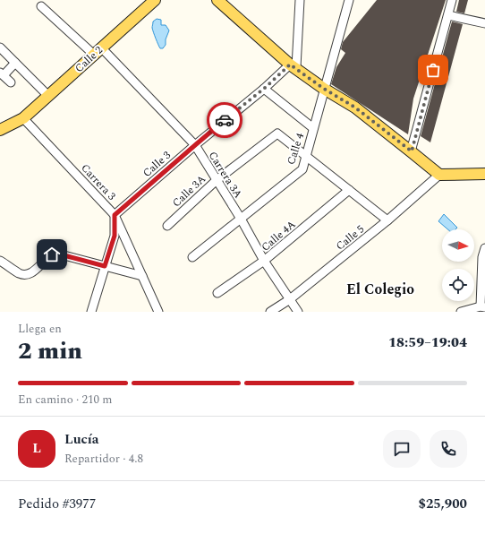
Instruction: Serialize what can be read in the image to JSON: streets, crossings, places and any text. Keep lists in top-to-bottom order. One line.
{"streets":{"main road":["Calle 2"],"street":["Calle 4","Calle 3","Carrera 3A","Carrera 3","Calle 3A","Calle 4A","Calle 5"]},"crossings":[["Calle 2","Carrera 3A"],["Calle 2","Carrera 3"],["Calle 4","Carrera 3A"],["Calle 4","Calle 3A"],["Calle 3","Carrera 3A"],["Calle 3","Carrera 3"],["Carrera 3A","Calle 3A"],["Carrera 3A","Calle 4A"],["Carrera 3A","Calle 5"]],"districts":["El Colegio"],"north":"right","page":{"heading":["2 min","Llega en","18:59–19:04"],"panel":["Lucía","Repartidor · 4.8","Pedido #3977","$25,900"],"bar":"En camino · 210 m","round":"L"}}
